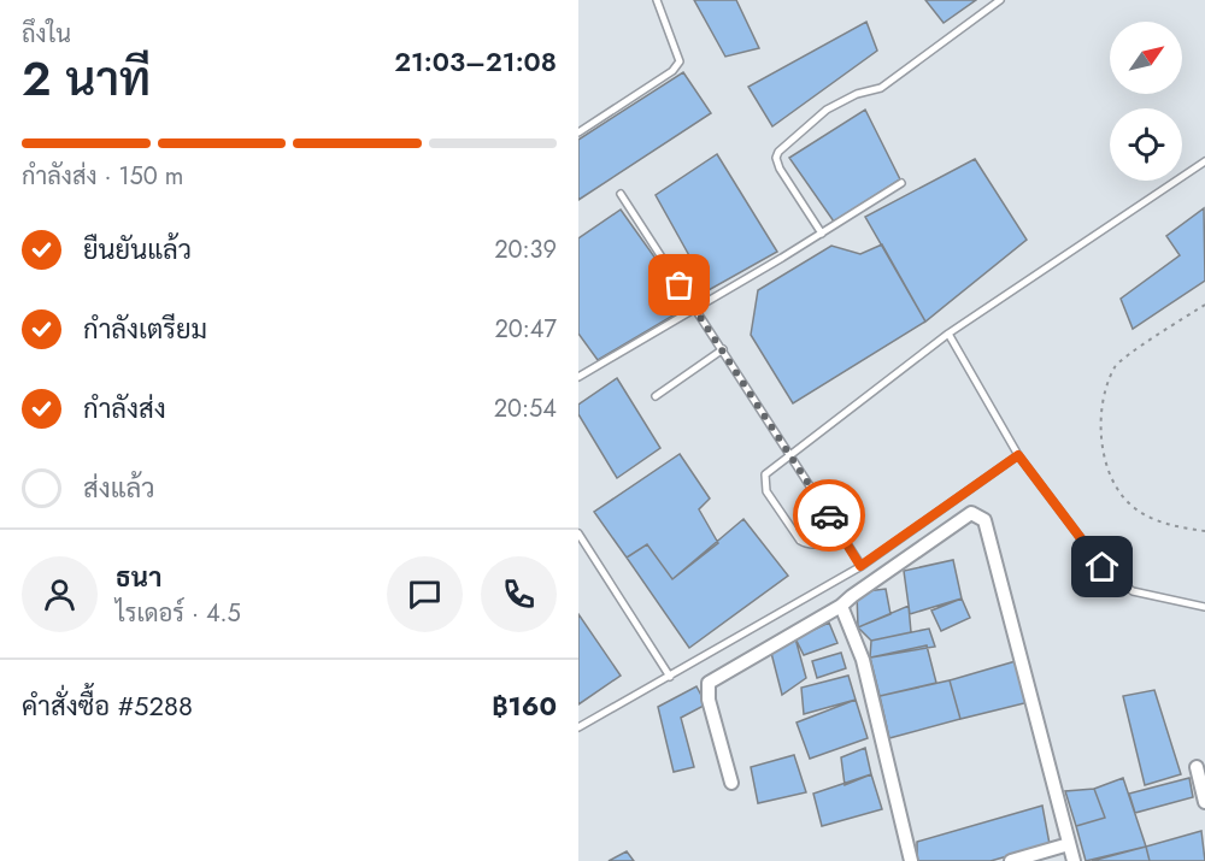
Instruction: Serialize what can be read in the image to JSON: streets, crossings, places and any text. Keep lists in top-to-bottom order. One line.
{"north":"top right","page":{"heading":["2 นาที","ถึงใน","21:03–21:08"],"panel":["ธนา","ไรเดอร์ · 4.5","คำสั่งซื้อ #5288","฿160"],"bar":"กำลังส่ง · 150 m","list":[["ยืนยันแล้ว","20:39"],["กำลังเตรียม","20:47"],["กำลังส่ง","20:54"],"ส่งแล้ว"]}}
